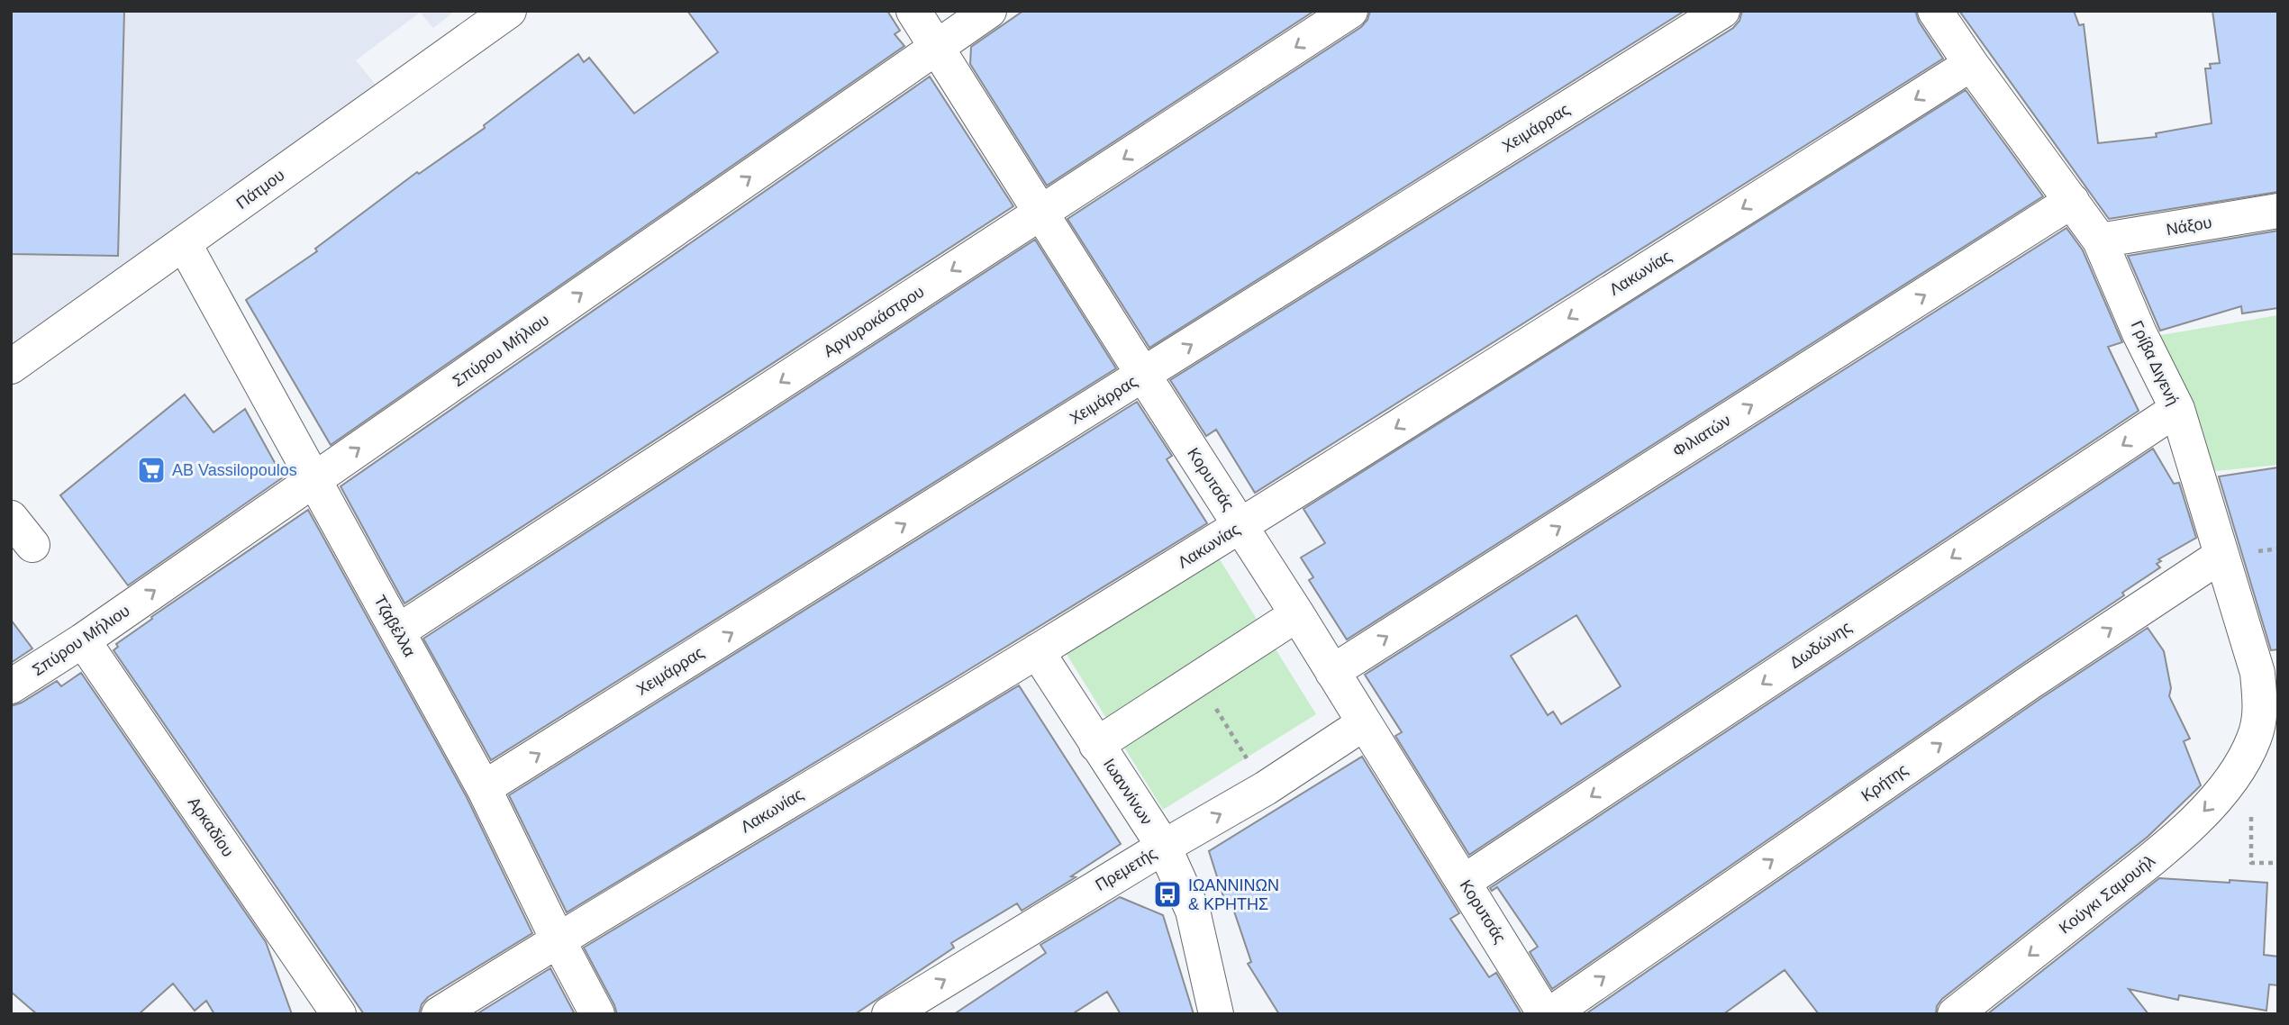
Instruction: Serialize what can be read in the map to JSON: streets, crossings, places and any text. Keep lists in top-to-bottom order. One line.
{"streets":{"street":["Χειμάρρας","Πάτμου","Νάξου","Λακωνίας","Αργυροκάστρου","Σπύρου Μήλιου","Γρίβα Διγενή","Φιλιατών","Κορυτσάς","Τζαβέλλα","Δωδώνης","Κρήτης","Ιωαννίνων","Αρκαδίου","Πρεμετής","Κούγκι Σαμουήλ"]},"crossings":[["Χειμάρρας","Κορυτσάς"],["Χειμάρρας","Τζαβέλλα"],["Πάτμου","Τζαβέλλα"],["Νάξου","Γρίβα Διγενή"],["Λακωνίας","Γρίβα Διγενή"],["Λακωνίας","Κορυτσάς"],["Λακωνίας","Τζαβέλλα"],["Λακωνίας","Ιωαννίνων"],["Αργυροκάστρου","Κορυτσάς"],["Αργυροκάστρου","Τζαβέλλα"],["Σπύρου Μήλιου","Κορυτσάς"],["Σπύρου Μήλιου","Τζαβέλλα"],["Σπύρου Μήλιου","Αρκαδίου"],["Γρίβα Διγενή","Φιλιατών"],["Γρίβα Διγενή","Δωδώνης"],["Γρίβα Διγενή","Κρήτης"],["Γρίβα Διγενή","Κούγκι Σαμουήλ"],["Φιλιατών","Κορυτσάς"],["Κορυτσάς","Δωδώνης"],["Κορυτσάς","Πρεμετής"],["Ιωαννίνων","Πρεμετής"]],"one_way":["Χειμάρρας","Λακωνίας","Αργυροκάστρου","Σπύρου Μήλιου","Φιλιατών","Δωδώνης","Κρήτης","Πρεμετής","Κούγκι Σαμουήλ"],"places":{"supermarket":["AB Vassilopoulos"],"bus stop":["ΙΩΑΝΝΙΝΩΝ & ΚΡΗΤΗΣ"]}}
